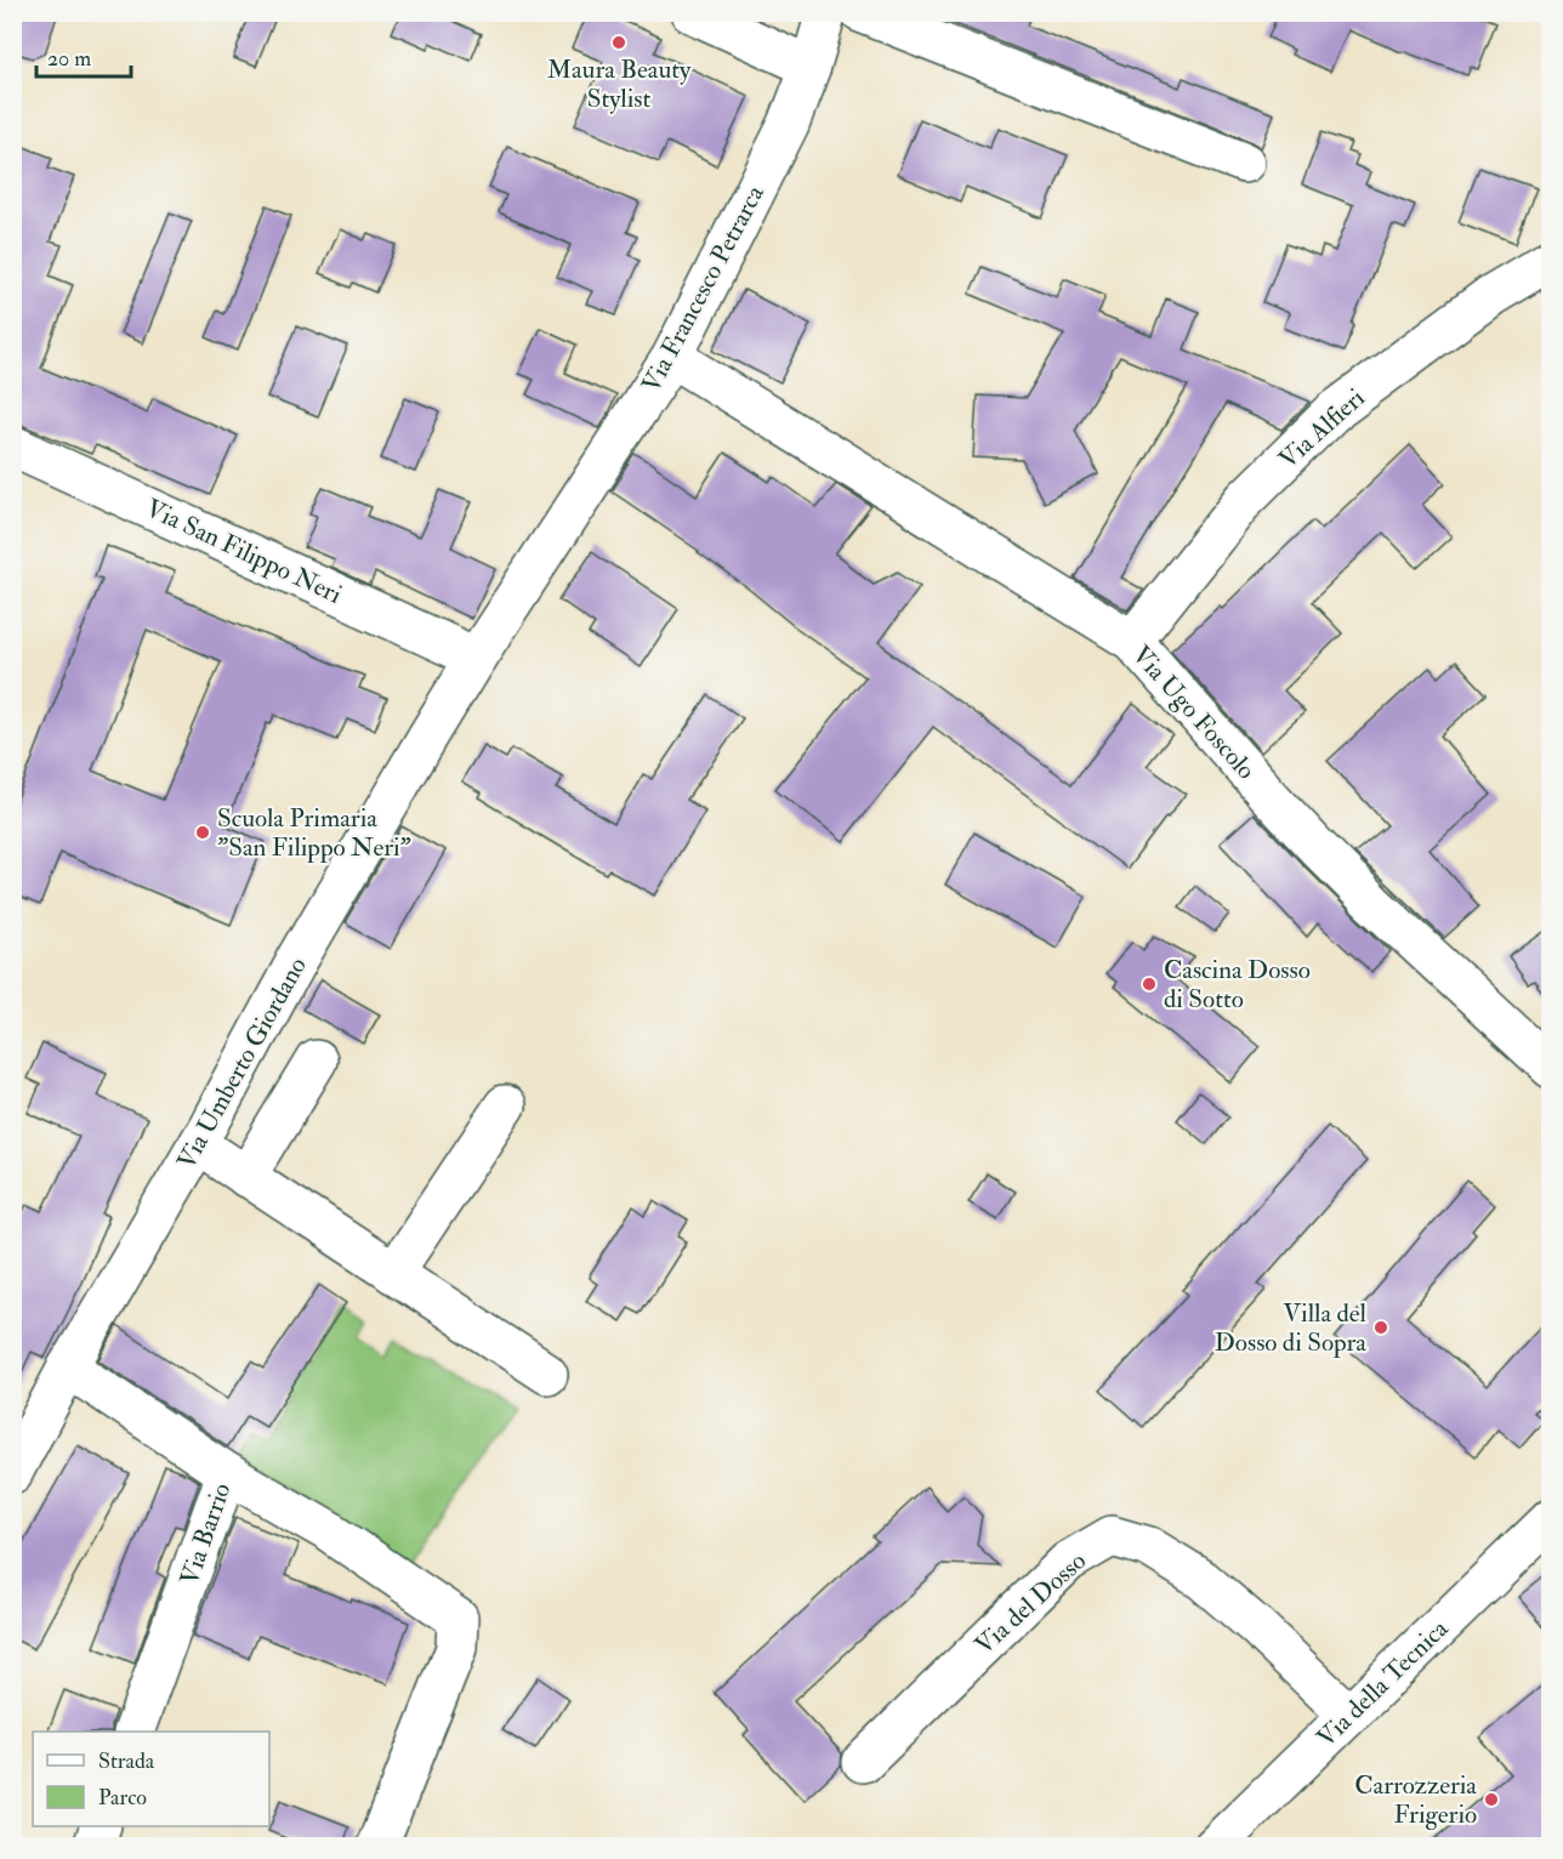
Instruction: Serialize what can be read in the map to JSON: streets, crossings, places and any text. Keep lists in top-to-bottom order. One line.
{"streets":{"street":["Via Francesco Petrarca","Via Alfieri","Via San Filippo Neri","Via Ugo Foscolo","Via Umberto Giordano","Via Barrio","Via del Dosso","Via della Tecnica"]},"crossings":[["Via Francesco Petrarca","Via San Filippo Neri"],["Via Francesco Petrarca","Via Ugo Foscolo"],["Via Francesco Petrarca","Via Umberto Giordano"],["Via Alfieri","Via Ugo Foscolo"],["Via San Filippo Neri","Via Umberto Giordano"],["Via Umberto Giordano","Via Barrio"],["Via del Dosso","Via della Tecnica"]],"places":["Maura Beauty Stylist","Scuola Primaria \"San Filippo Neri\"","Cascina Dosso di Sotto","Villa del Dosso di Sopra","Carrozzeria Frigerio"],"legend":["Strada","Parco"],"scale_bar":"20 m"}
